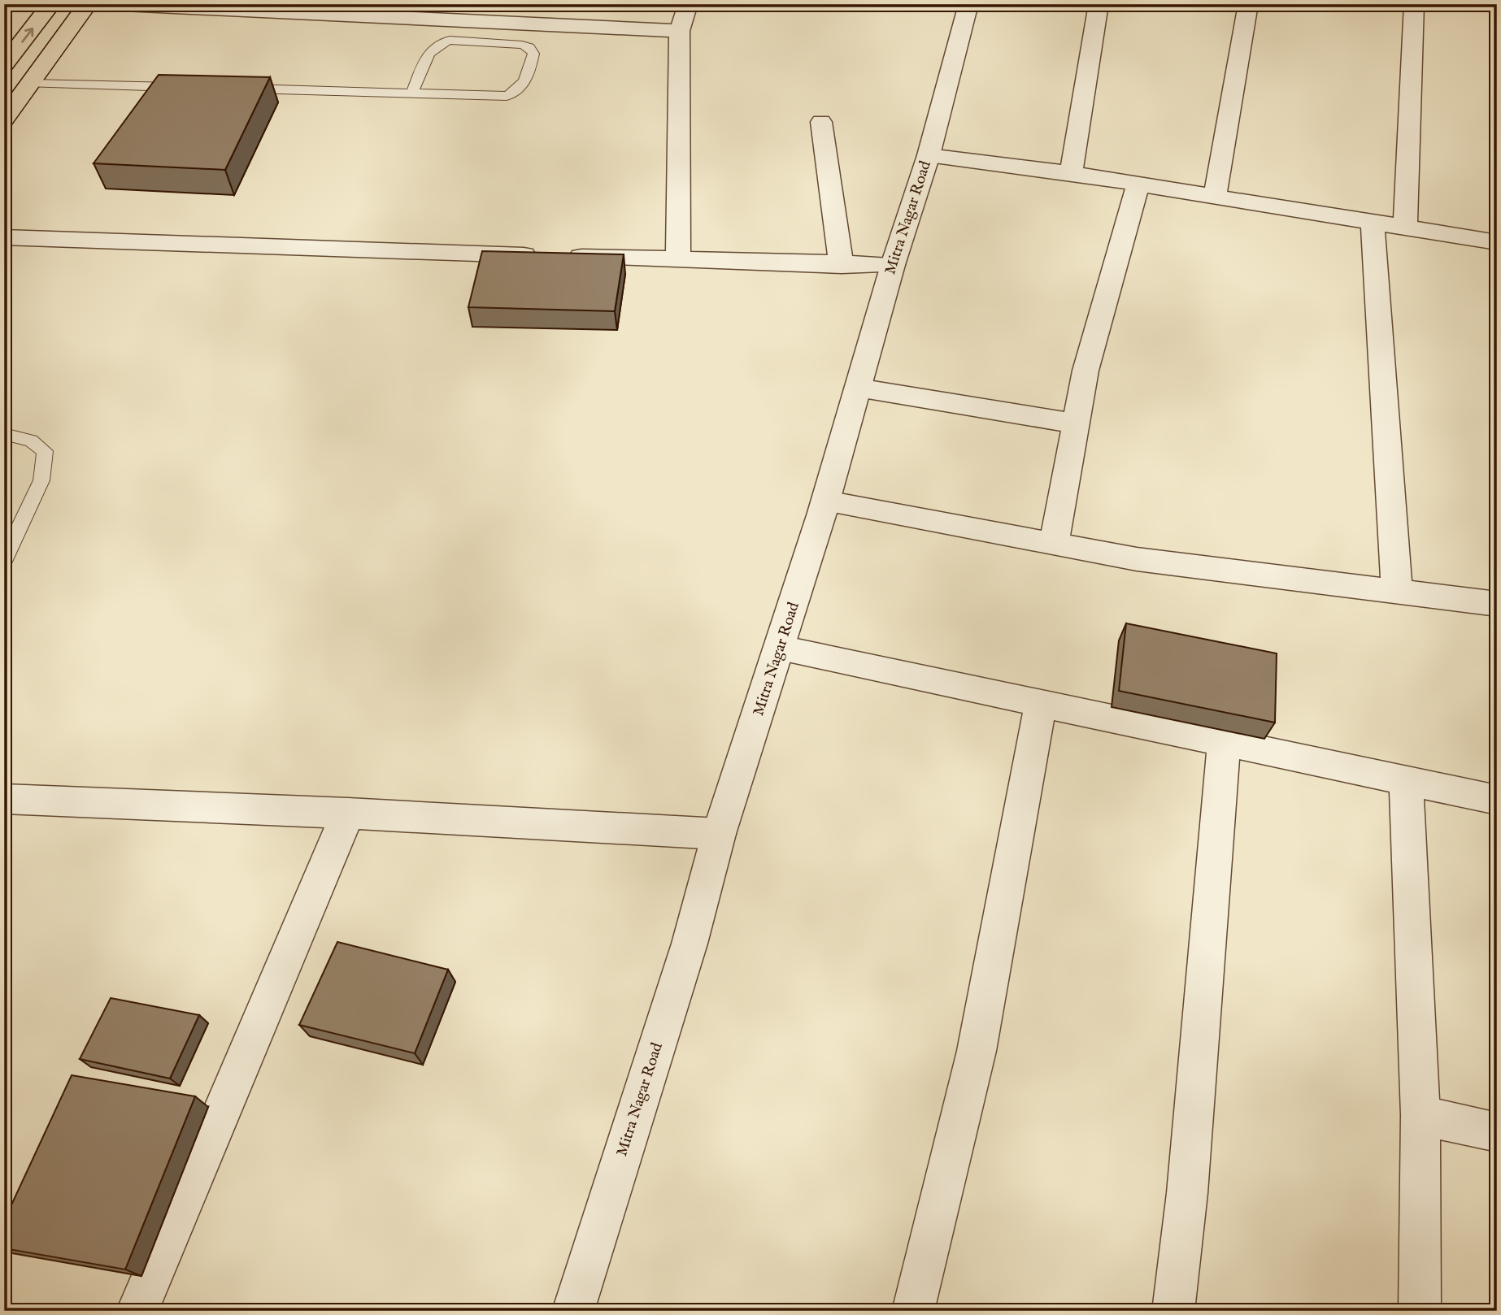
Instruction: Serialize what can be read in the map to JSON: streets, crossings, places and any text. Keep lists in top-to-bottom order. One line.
{"streets":{"street":["Mitra Nagar Road"]}}
